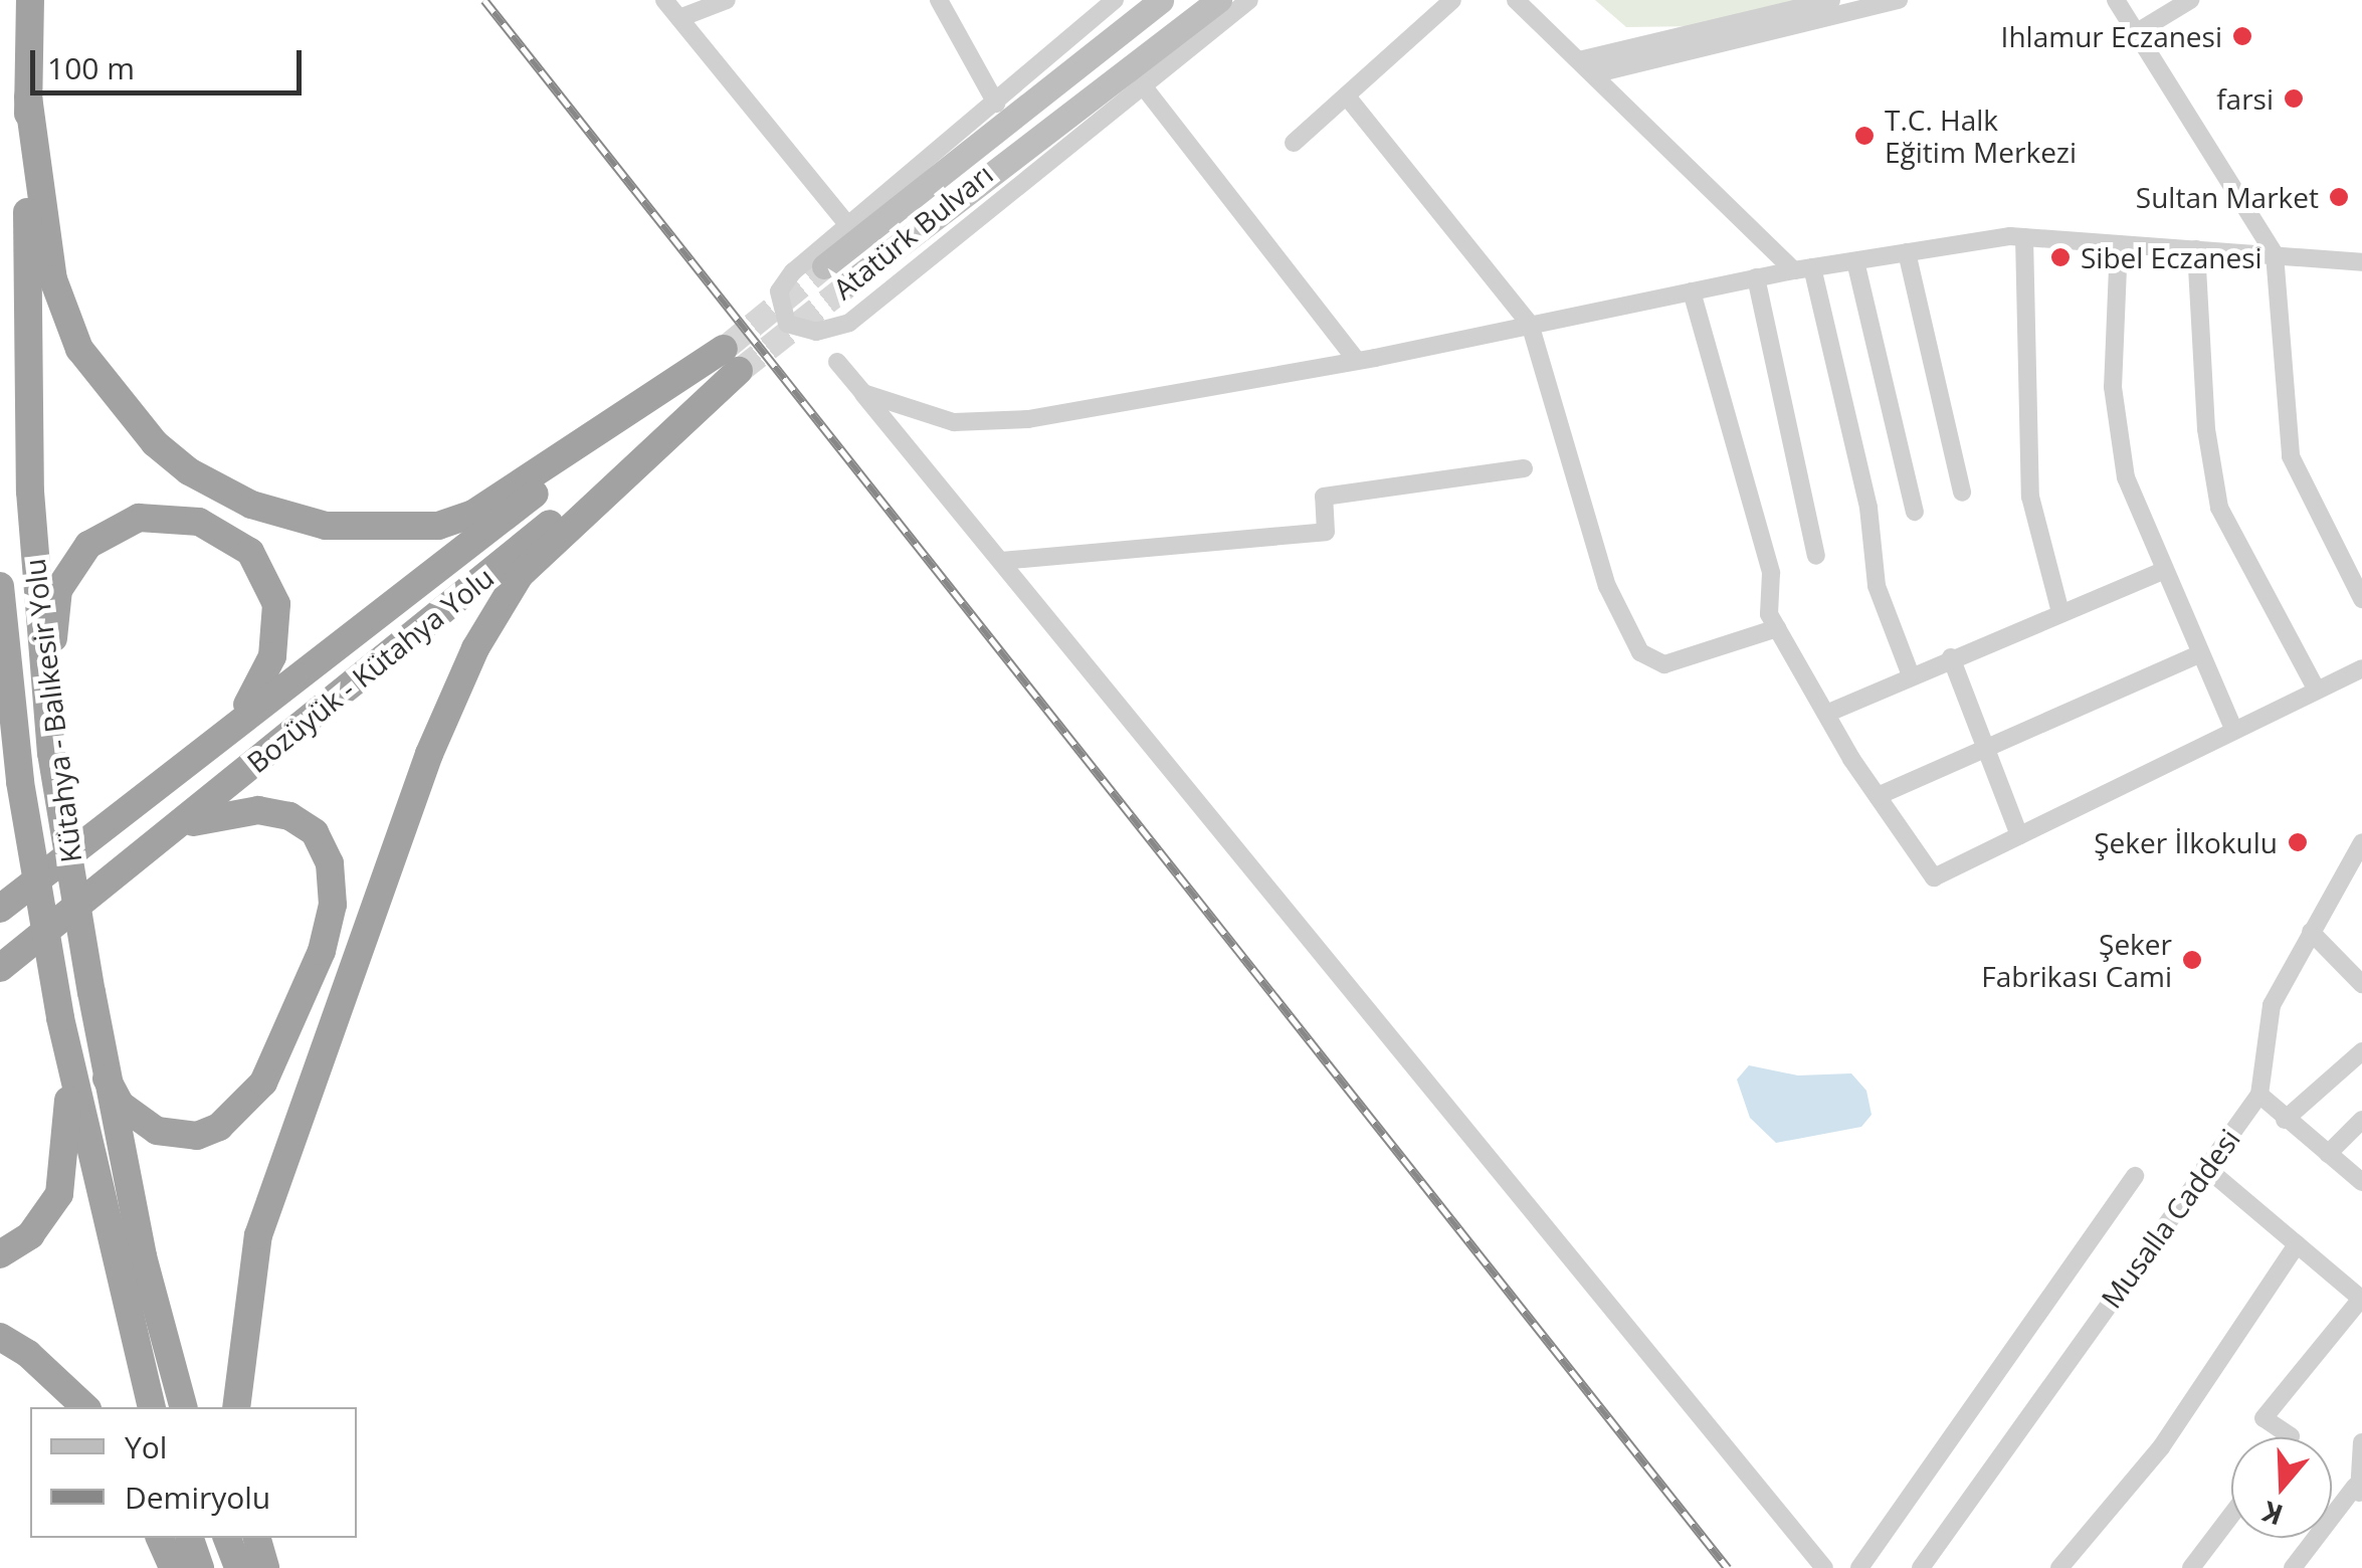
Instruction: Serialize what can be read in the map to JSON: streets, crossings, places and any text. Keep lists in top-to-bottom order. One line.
{"streets":{"highway":["Bozüyük - Kütahya Yolu","Kütahya - Balıkesir Yolu"],"main road":["Atatürk Bulvarı"],"street":["Musalla Caddesi"]},"places":["Ihlamur Eczanesi","farsi","T.C. Halk Eğitim Merkezi","Sultan Market","Sibel Eczanesi","Şeker İlkokulu","Şeker Fabrikası Cami"],"legend":["Yol","Demiryolu"],"scale_bar":"100 m","north":"bottom"}
